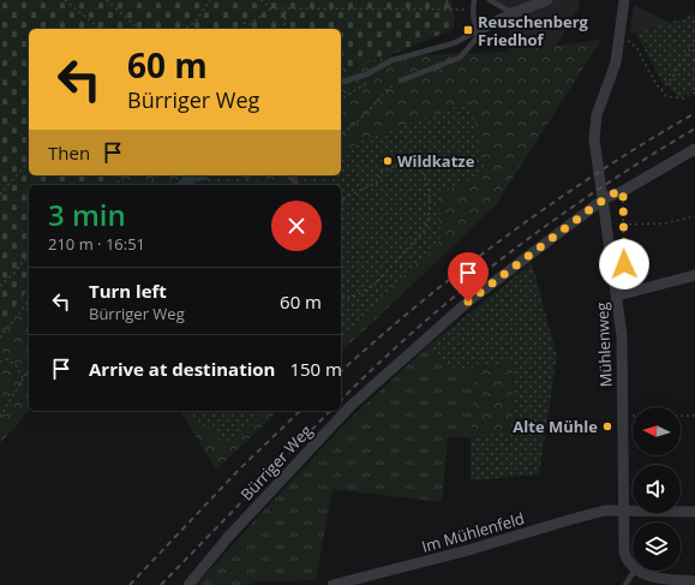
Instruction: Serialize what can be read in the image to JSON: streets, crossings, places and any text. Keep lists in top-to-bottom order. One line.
{"streets":{"street":["Mühlenweg","Bürriger Weg","Im Mühlenfeld"]},"crossings":[["Mühlenweg","Im Mühlenfeld"]],"places":{"transit":["Reuschenberg Friedhof"],"other":["Wildkatze","Alte Mühle"]},"north":"left","page":{"turn":["60 m","Bürriger Weg"],"then":"Then","heading":["3 min","210 m · 16:51"],"list":[{"name":"Turn left","note":"Bürriger Weg","value":"60 m"},{"name":"Arrive at destination","value":"150 m"}]}}
